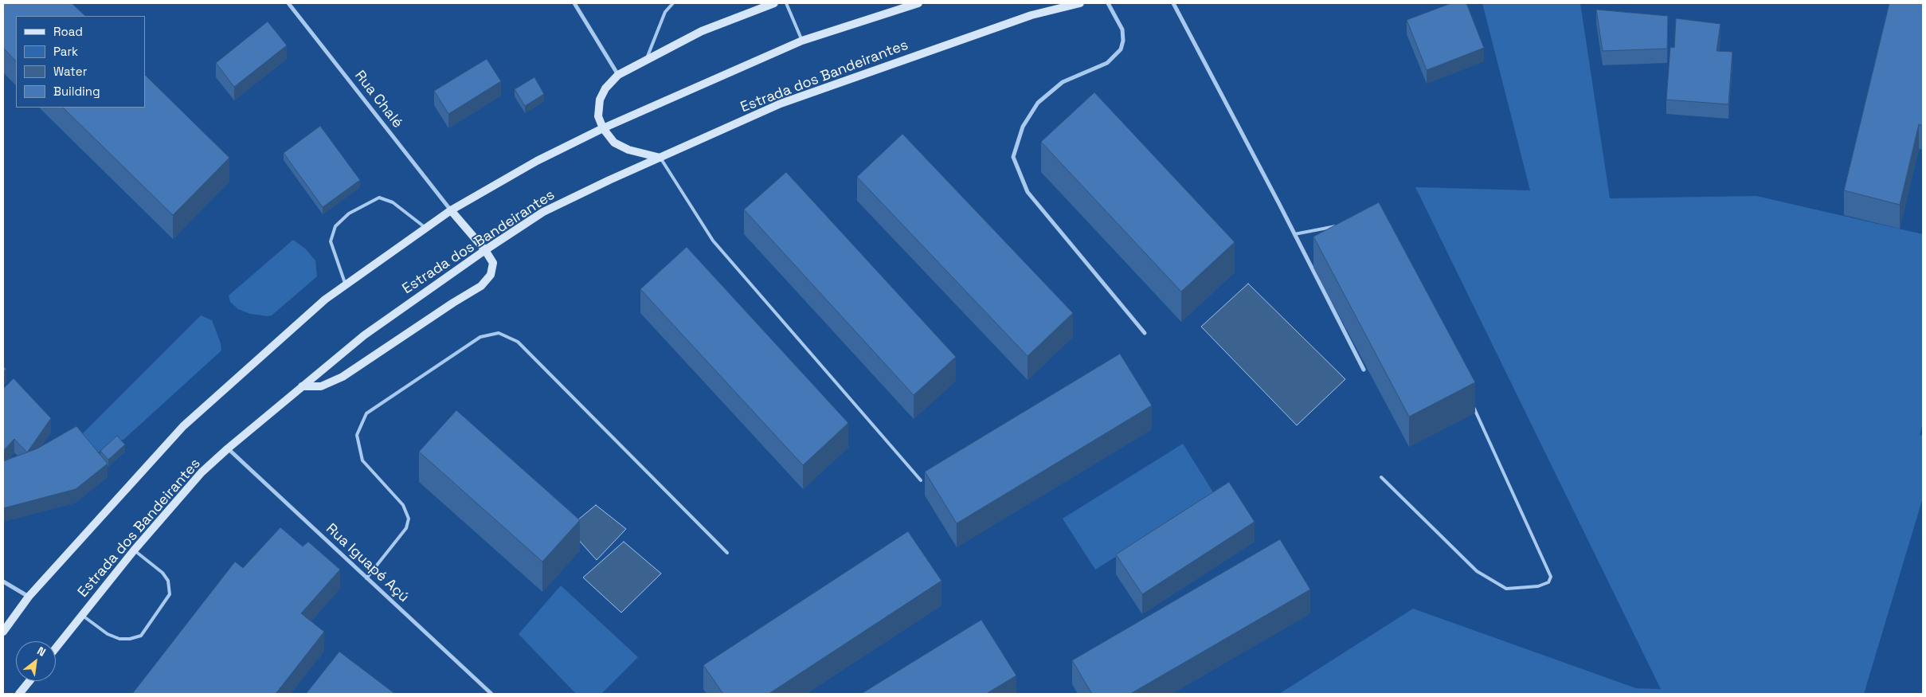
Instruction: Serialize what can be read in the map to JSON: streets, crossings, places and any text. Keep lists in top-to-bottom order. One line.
{"streets":{"main road":["Estrada dos Bandeirantes"],"street":["Rua Chalé","Rua Iguapé Açú"]},"crossings":[["Estrada dos Bandeirantes","Rua Iguapé Açú"]],"legend":["Road","Park","Water","Building"],"north":"top right"}
